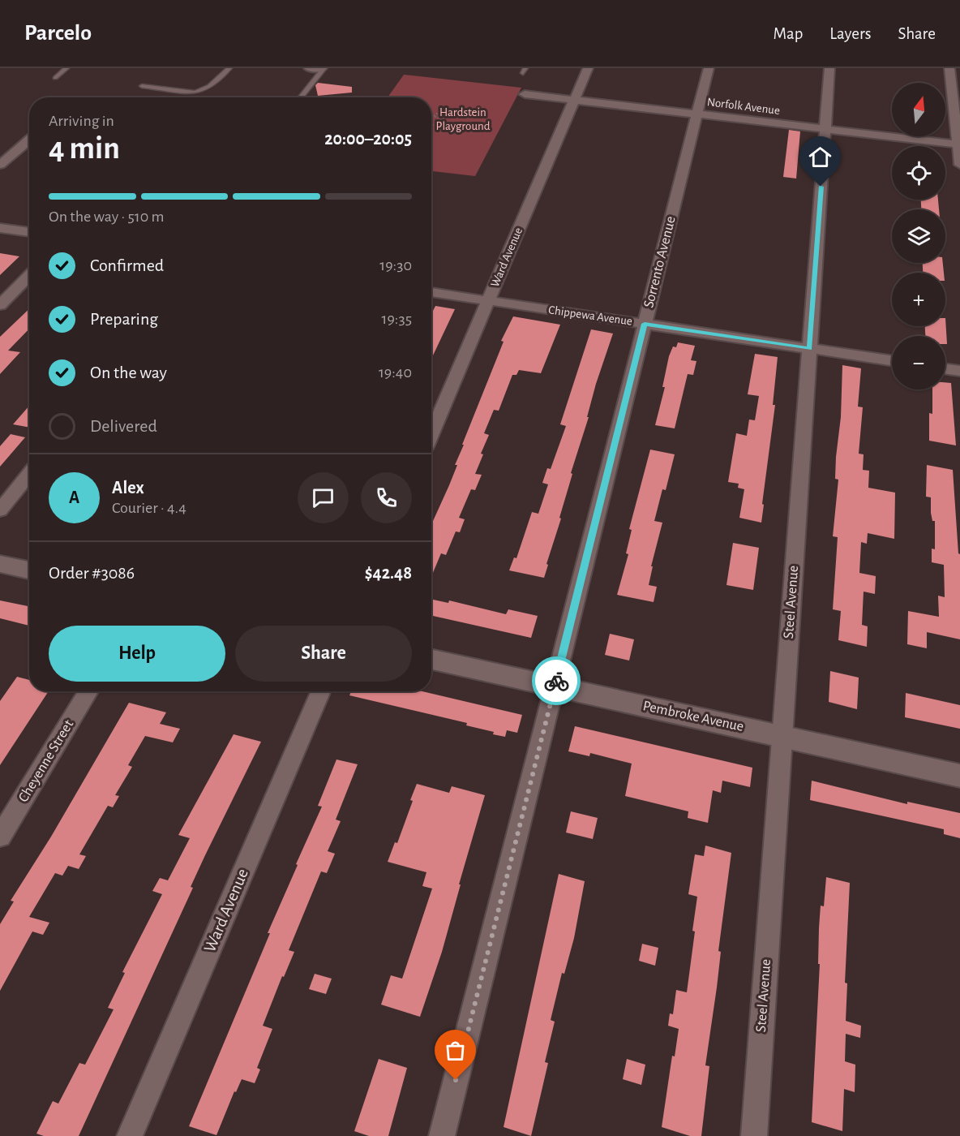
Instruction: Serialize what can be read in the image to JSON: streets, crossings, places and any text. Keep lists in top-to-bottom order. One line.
{"streets":{"street":["Norfolk Avenue","Ward Avenue","Sorrento Avenue","Chippewa Avenue","Steel Avenue","Pembroke Avenue","Cheyenne Street"]},"crossings":[["Norfolk Avenue","Ward Avenue"],["Norfolk Avenue","Sorrento Avenue"],["Norfolk Avenue","Steel Avenue"],["Ward Avenue","Chippewa Avenue"],["Sorrento Avenue","Chippewa Avenue"],["Sorrento Avenue","Pembroke Avenue"],["Chippewa Avenue","Steel Avenue"],["Steel Avenue","Pembroke Avenue"]],"parks":["Hardstein Playground"],"north":"top","page":{"header":"Parcelo","nav":["Map","Layers","Share"],"map_buttons":["+","−"],"heading":["4 min","Arriving in","20:00–20:05"],"panel":["Alex","Courier · 4.4","Order #3086","$42.48"],"bar":"On the way · 510 m","list":[["Confirmed","19:30"],["Preparing","19:35"],["On the way","19:40"],"Delivered"],"round":"A","buttons":["Help","Share"]}}
